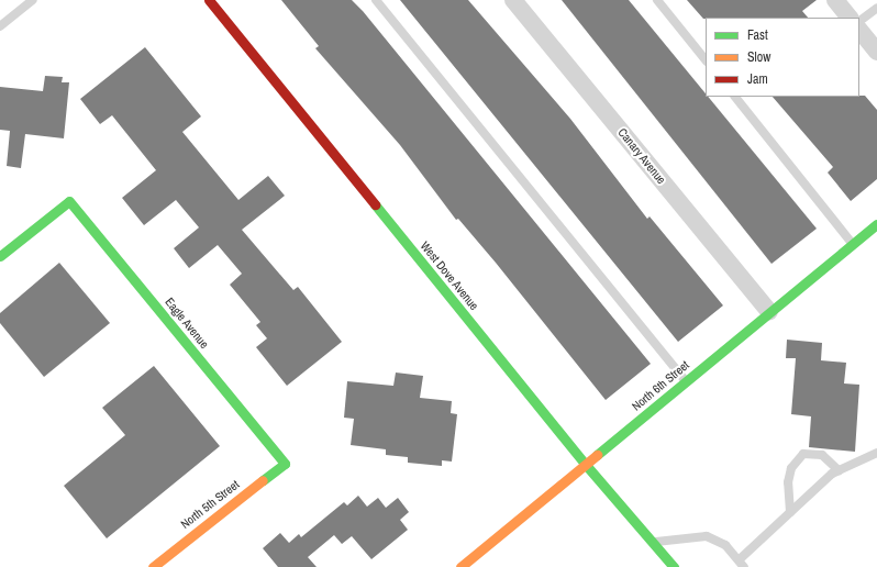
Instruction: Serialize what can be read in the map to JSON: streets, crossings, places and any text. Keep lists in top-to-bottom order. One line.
{"streets":{"street":["Canary Avenue","West Dove Avenue","Eagle Avenue","North 6th Street","North 5th Street"]},"crossings":[["Canary Avenue","North 6th Street"],["West Dove Avenue","North 6th Street"],["Eagle Avenue","North 5th Street"]],"legend":["Fast","Slow","Jam"]}
